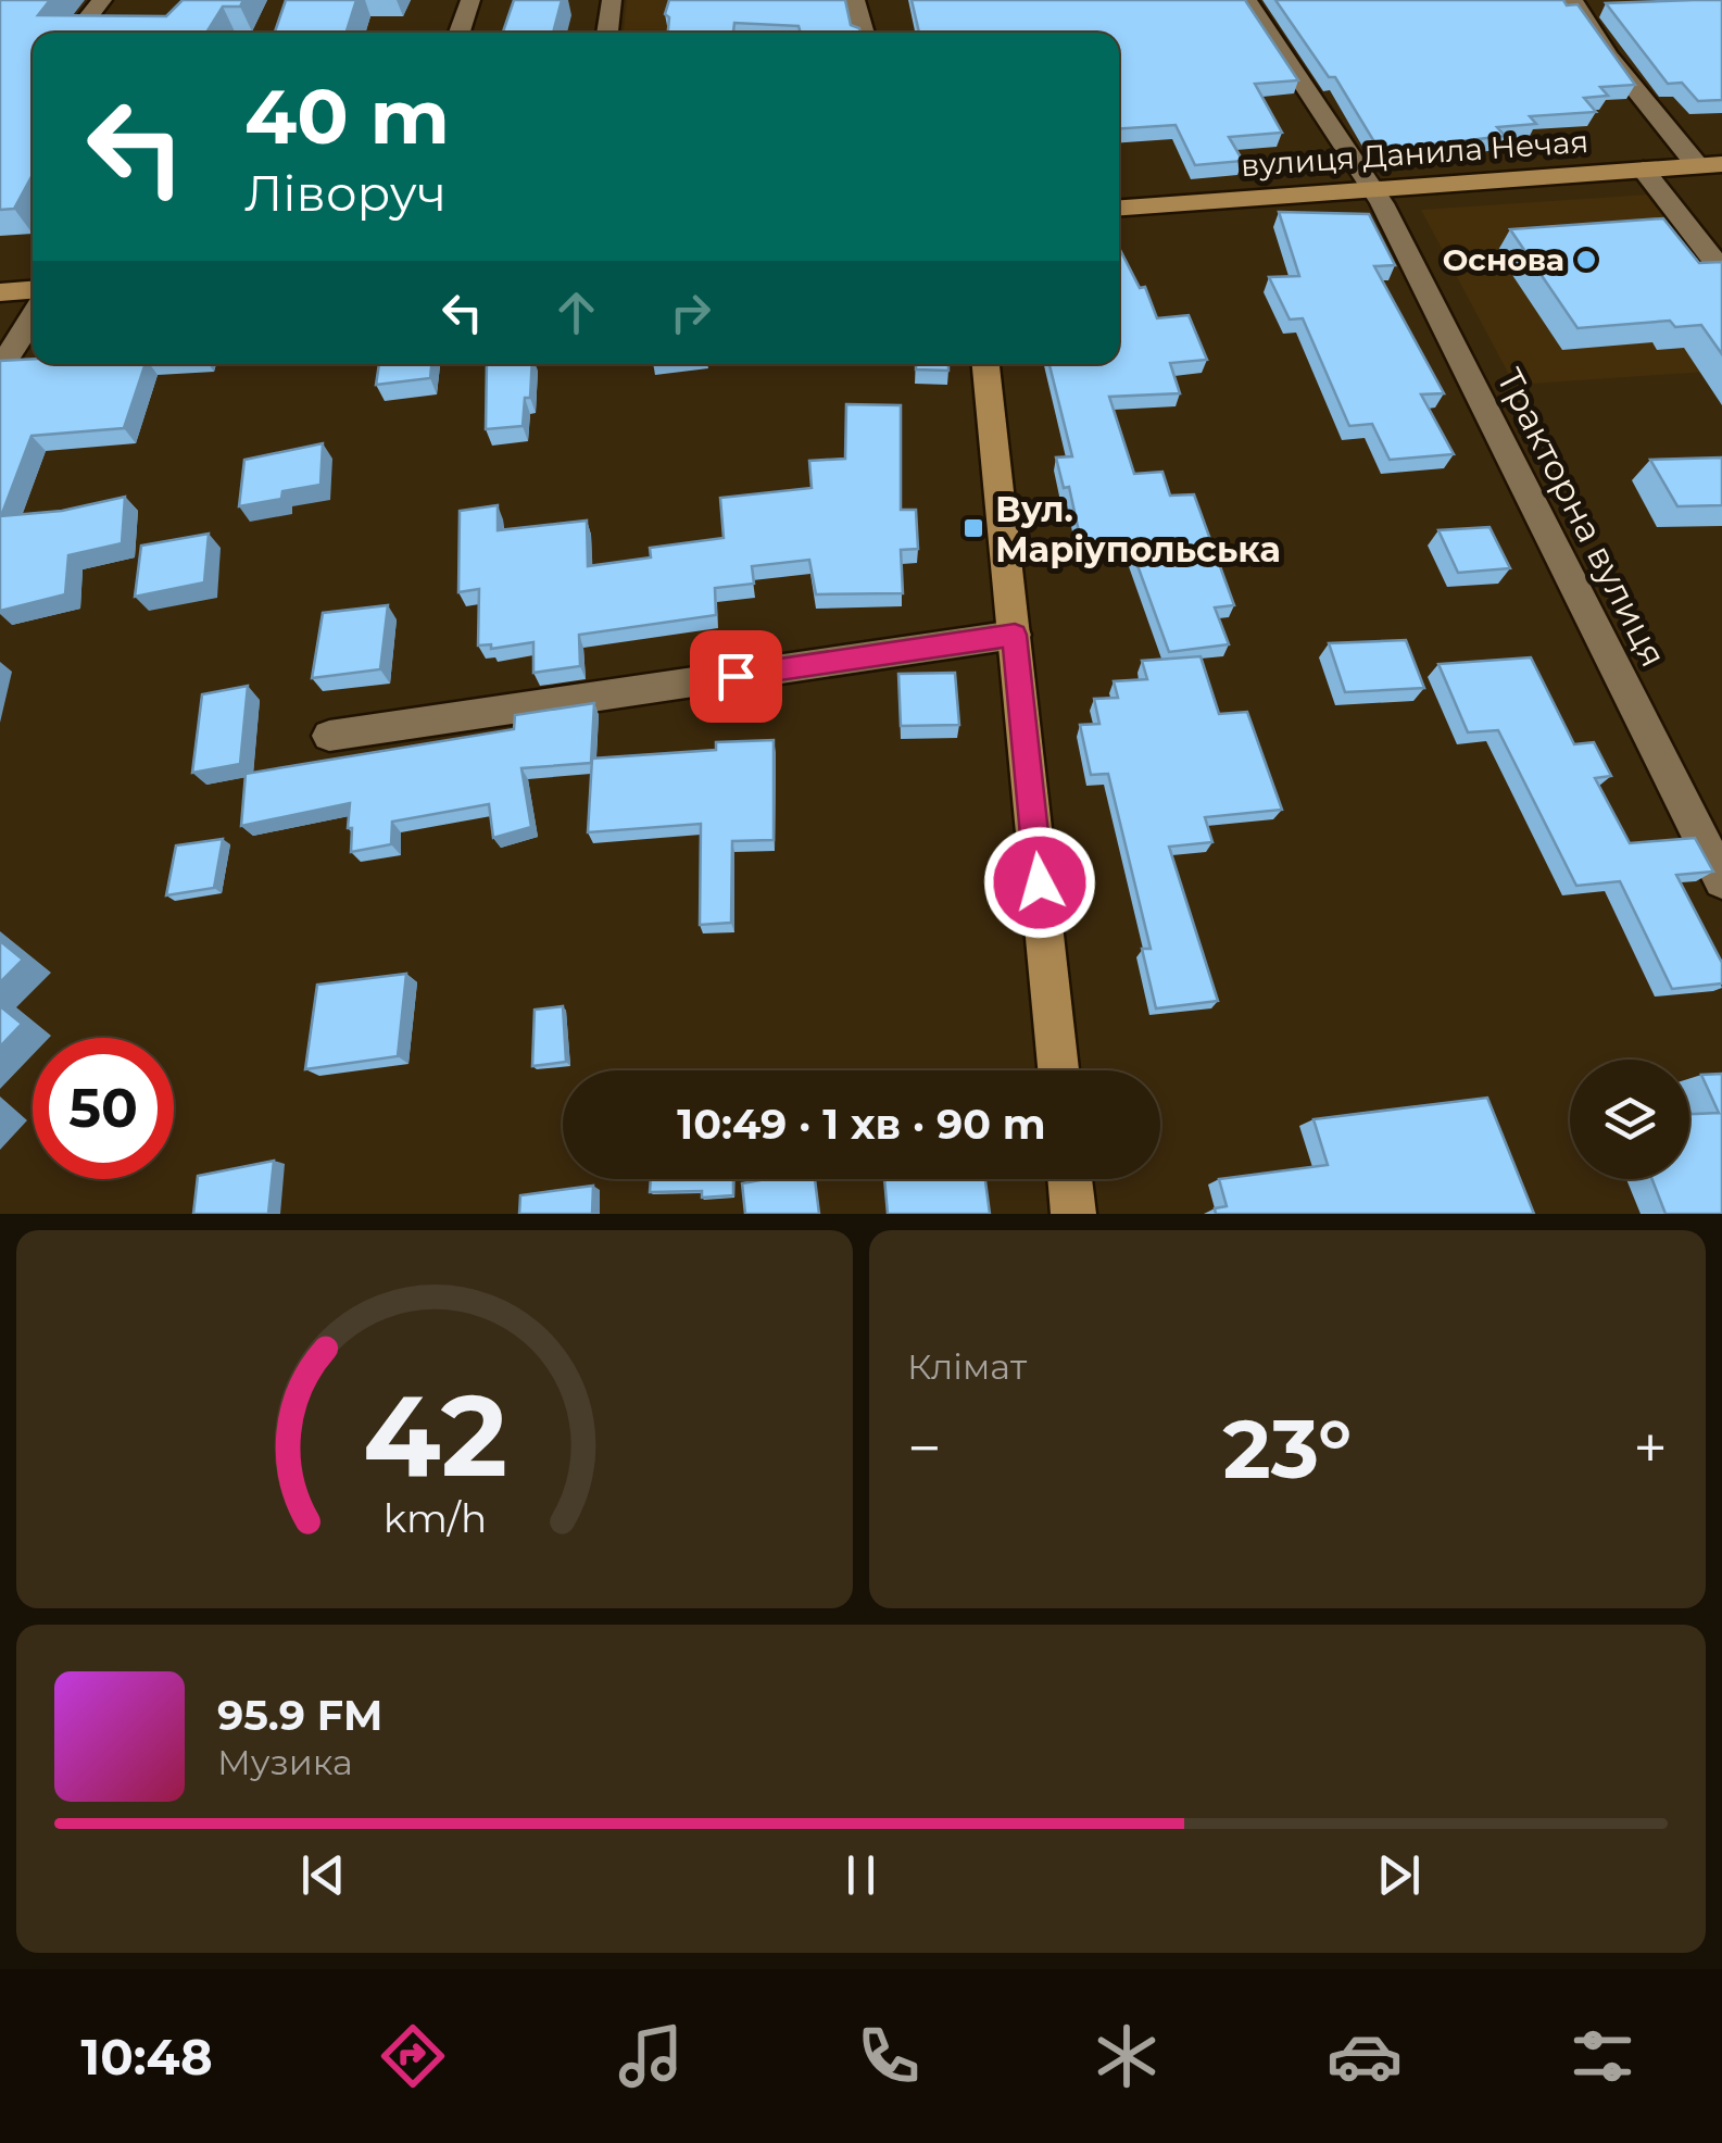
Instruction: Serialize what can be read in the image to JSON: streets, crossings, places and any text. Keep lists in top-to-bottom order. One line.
{"streets":{"main road":["вулиця Данила Нечая"],"street":["Тракторна вулиця"]},"crossings":[["вулиця Данила Нечая","Тракторна вулиця"]],"places":{"other":["Основа"],"transit":["Вул. Маріупольська"]},"page":{"turn":["40 m","Ліворуч"],"limit":"50","trip":"10:49 · 1 хв · 90 m","tile":"Клімат","heat":["−","23°","+"],"song":["95.9 FM","Музика"],"tabs":"10:48","gauge":["42","km/h"]}}
